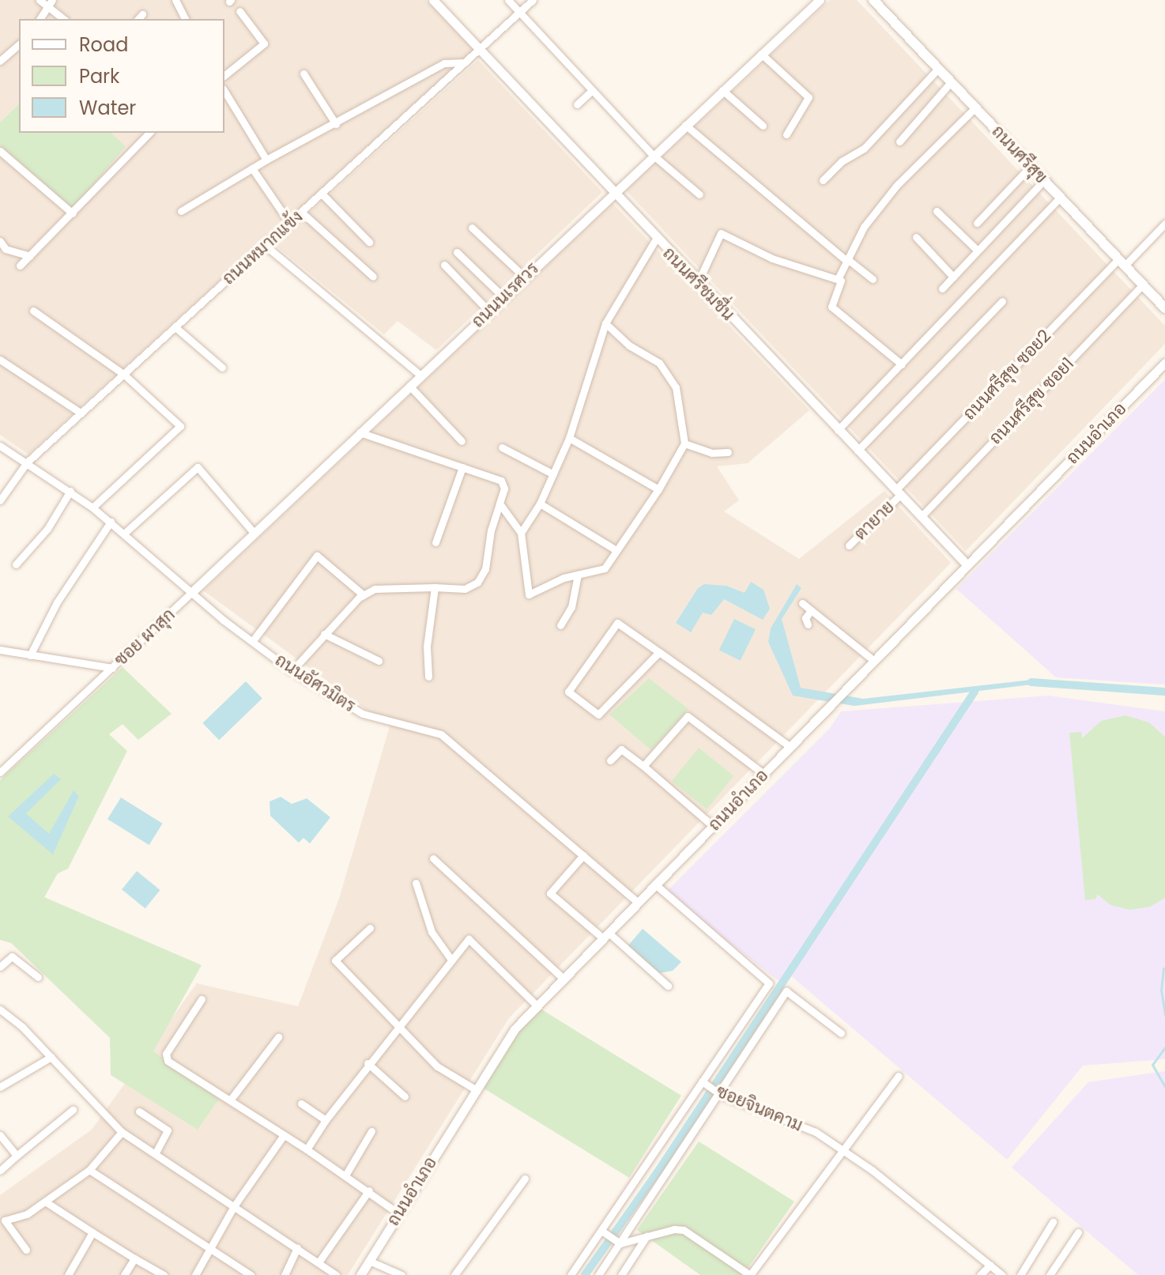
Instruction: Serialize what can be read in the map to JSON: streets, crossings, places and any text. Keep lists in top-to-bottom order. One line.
{"streets":{"main road":["ถนนศรีสุข"],"street":["ถนนหมากแข้ง","ถนนศรีชมชื่น","ถนนนเรศวร","ถนนศรีสุข ซอย2","ถนนศรีสุข ซอย1","ถนนอำเภอ","ตายาย","ซอย ผาสุก","ถนนอัศวมิตร","ซอยจินตคาม"]},"crossings":[["ถนนศรีสุข","ถนนศรีสุข ซอย2"],["ถนนศรีสุข","ถนนศรีสุข ซอย1"],["ถนนหมากแข้ง","ถนนศรีชมชื่น"],["ถนนหมากแข้ง","ถนนอัศวมิตร"],["ถนนศรีชมชื่น","ถนนนเรศวร"],["ถนนศรีชมชื่น","ถนนศรีสุข ซอย2"],["ถนนศรีชมชื่น","ถนนศรีสุข ซอย1"],["ถนนศรีชมชื่น","ถนนอำเภอ"],["ถนนศรีชมชื่น","ตายาย"],["ถนนนเรศวร","ซอย ผาสุก"],["ถนนนเรศวร","ถนนอัศวมิตร"],["ถนนศรีสุข ซอย2","ตายาย"],["ถนนอำเภอ","ถนนอัศวมิตร"],["ถนนอำเภอ","ซอยจินตคาม"],["ซอย ผาสุก","ถนนอัศวมิตร"]],"legend":["Road","Park","Water"]}
